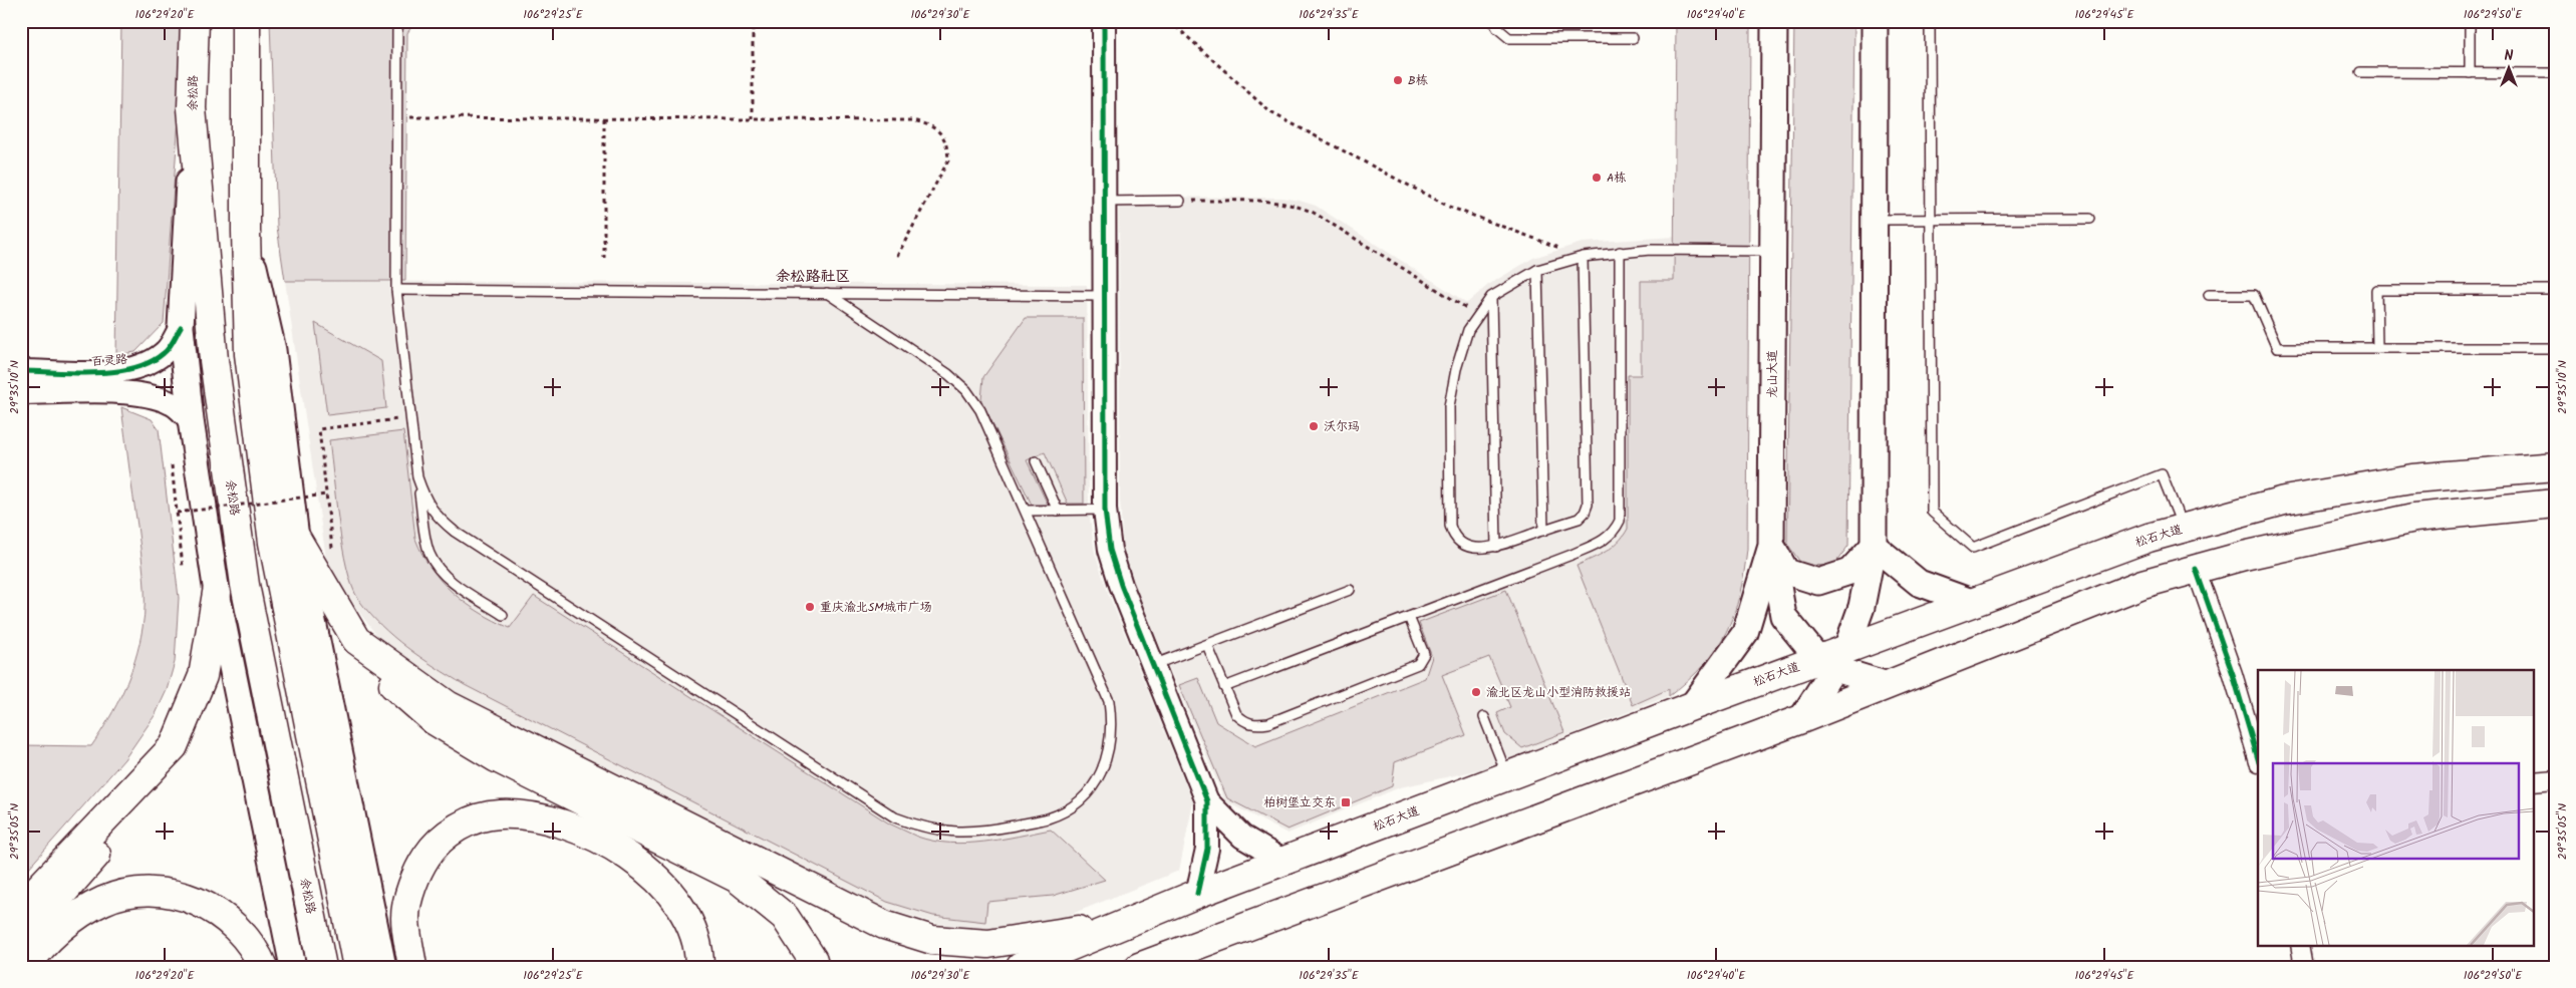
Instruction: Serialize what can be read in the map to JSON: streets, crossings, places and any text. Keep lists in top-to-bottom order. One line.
{"streets":{"highway":["余松路","松石大道"],"main road":["龙山大道"],"street":["百灵路"]},"crossings":[["龙山大道","松石大道"]],"districts":["余松路社区"],"places":{"other":["B栋","A栋","沃尔玛","重庆渝北SM城市广场","渝北区龙山小型消防救援站"],"transit":["柏树堡立交东"]},"north":"top","coordinates":["106°29'20\"E","106°29'25\"E","106°29'30\"E","106°29'35\"E","106°29'40\"E","106°29'45\"E","106°29'50\"E","29°35'10\"N","29°35'05\"N"]}
